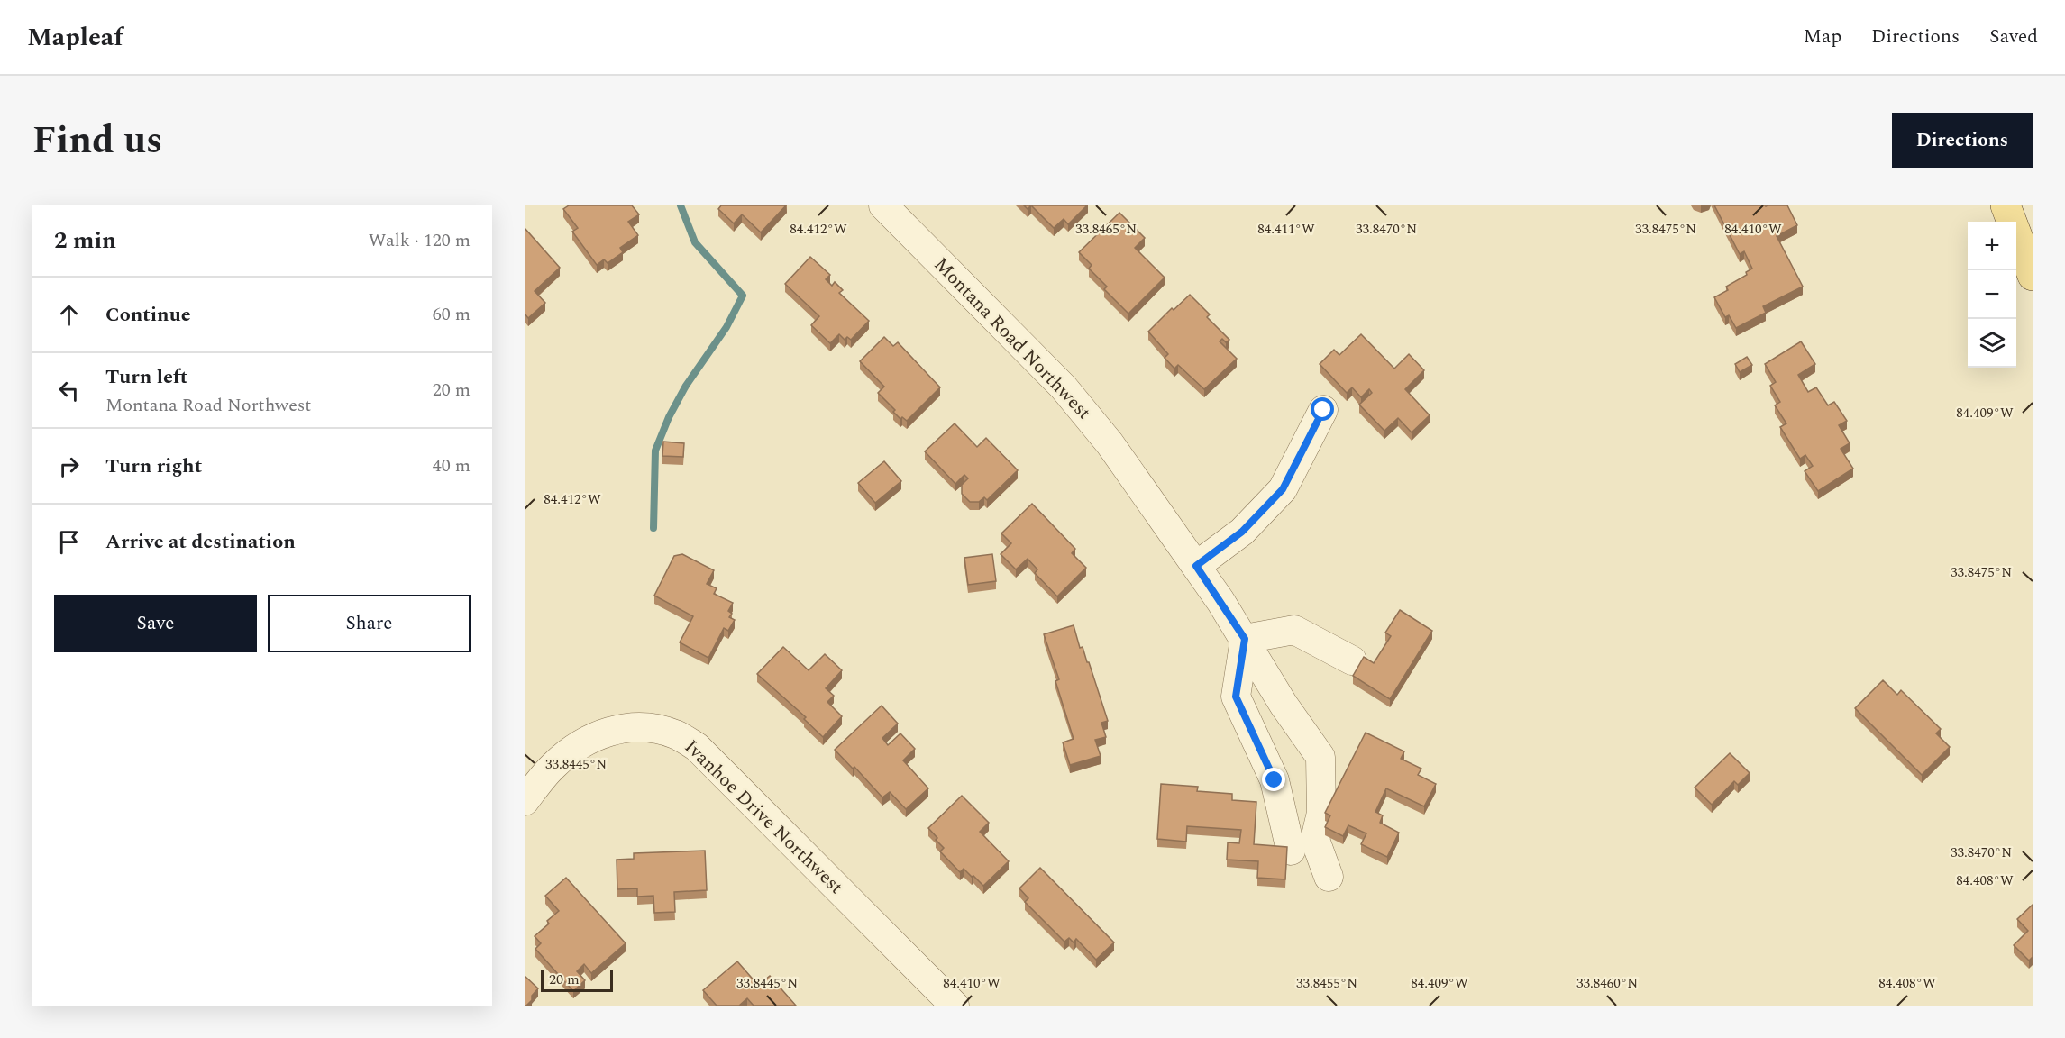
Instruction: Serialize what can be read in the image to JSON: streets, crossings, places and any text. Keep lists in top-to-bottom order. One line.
{"streets":{"street":["Montana Road Northwest","Ivanhoe Drive Northwest"]},"scale_bar":"20 m","page":{"header":"Mapleaf","nav":["Map","Directions","Saved"],"title":"Find us","buttons":["Directions",["Save","Share"]],"heading":["2 min","Walk · 120 m"],"map_buttons":["+","−"],"list":[["Continue","60 m"],["Turn left","Montana Road Northwest","20 m"],["Turn right","40 m"],"Arrive at destination"],"scale":"20 m"},"coordinates":["84.412°W","33.8465°N","84.411°W","33.8470°N","33.8475°N","84.410°W","84.409°W","33.8445°N","84.408°W","33.8455°N","33.8460°N"]}
